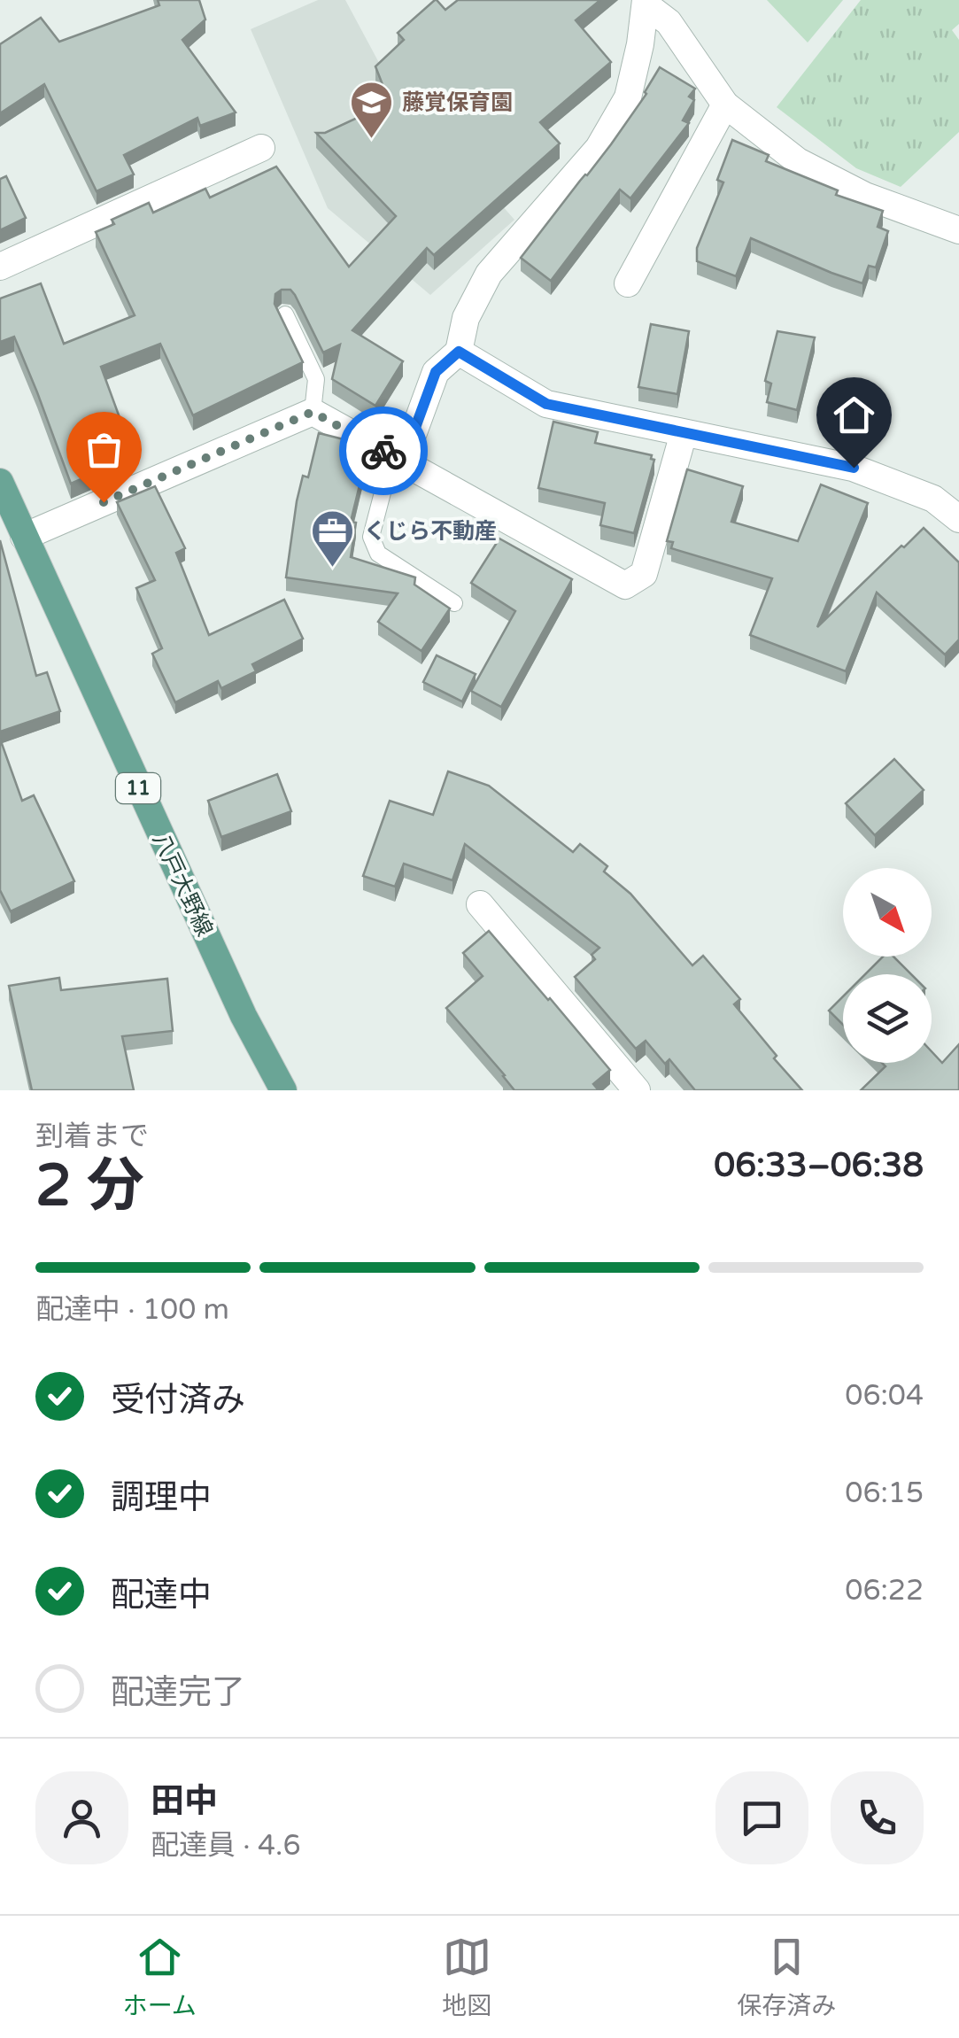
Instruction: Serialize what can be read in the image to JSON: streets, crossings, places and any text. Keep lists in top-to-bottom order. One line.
{"streets":{"main road":["11","八戸大野線"]},"places":{"school or university":["藤覚保育園"],"office":["くじら不動産"]},"north":"bottom right","page":{"heading":["2 分","到着まで","06:33–06:38"],"panel":["田中","配達員 · 4.6"],"bar":"配達中 · 100 m","list":[["受付済み","06:04"],["調理中","06:15"],["配達中","06:22"],"配達完了"],"tabs":["ホーム","地図","保存済み"]}}
